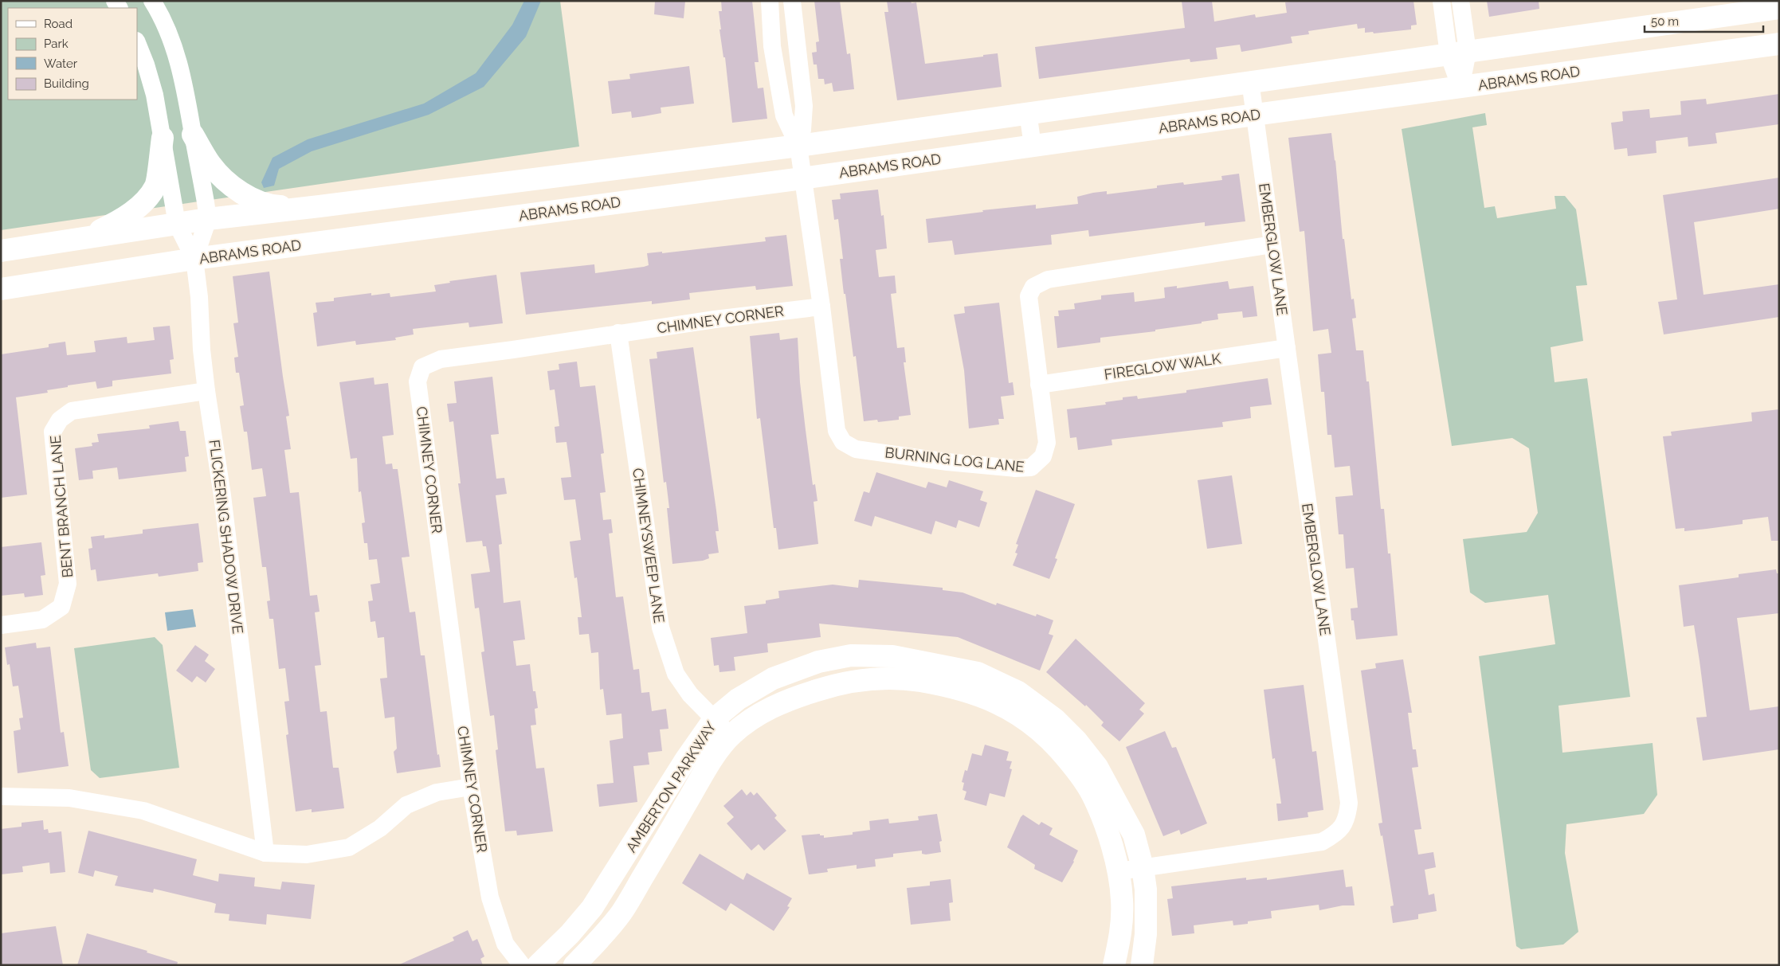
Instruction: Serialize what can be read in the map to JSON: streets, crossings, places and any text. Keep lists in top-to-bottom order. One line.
{"streets":{"main road":["ABRAMS ROAD","AMBERTON PARKWAY"],"street":["EMBERGLOW LANE","CHIMNEY CORNER","FIREGLOW WALK","BURNING LOG LANE","BENT BRANCH LANE","FLICKERING SHADOW DRIVE","CHIMNEYSWEEP LANE"]},"crossings":[["ABRAMS ROAD","EMBERGLOW LANE"],["ABRAMS ROAD","BURNING LOG LANE"],["ABRAMS ROAD","FLICKERING SHADOW DRIVE"],["EMBERGLOW LANE","FIREGLOW WALK"],["EMBERGLOW LANE","BURNING LOG LANE"],["EMBERGLOW LANE","AMBERTON PARKWAY"],["CHIMNEY CORNER","BURNING LOG LANE"],["CHIMNEY CORNER","CHIMNEYSWEEP LANE"],["FIREGLOW WALK","BURNING LOG LANE"],["BENT BRANCH LANE","FLICKERING SHADOW DRIVE"],["CHIMNEYSWEEP LANE","AMBERTON PARKWAY"]],"legend":["Road","Park","Water","Building"],"scale_bar":"50 m"}
